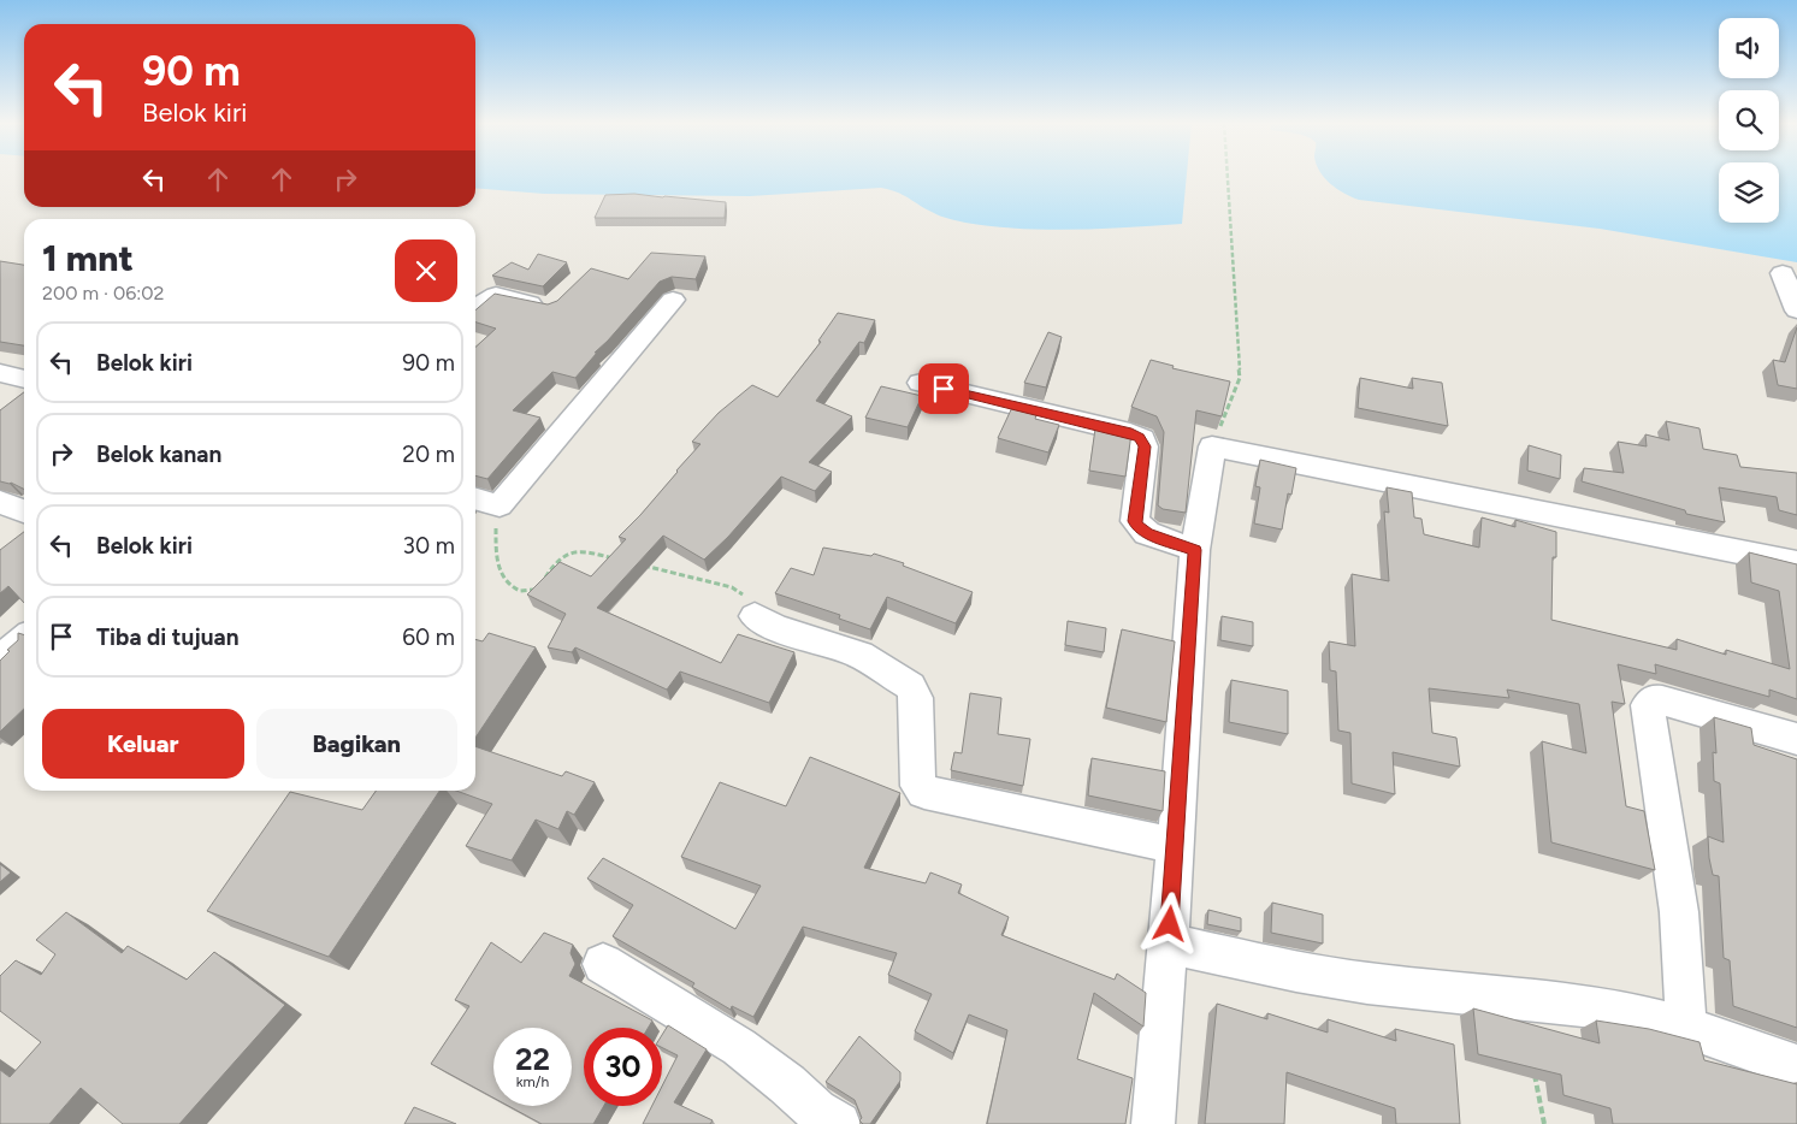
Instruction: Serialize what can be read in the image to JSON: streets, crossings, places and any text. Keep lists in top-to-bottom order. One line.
{"page":{"turn":["90 m","Belok kiri"],"heading":["1 mnt","200 m · 06:02"],"list":[{"name":"Belok kiri","value":"90 m"},{"name":"Belok kanan","value":"20 m"},{"name":"Belok kiri","value":"30 m"},{"name":"Tiba di tujuan","value":"60 m"}],"buttons":["Keluar","Bagikan"],"speed":"22 km/h","limit":"30"}}
